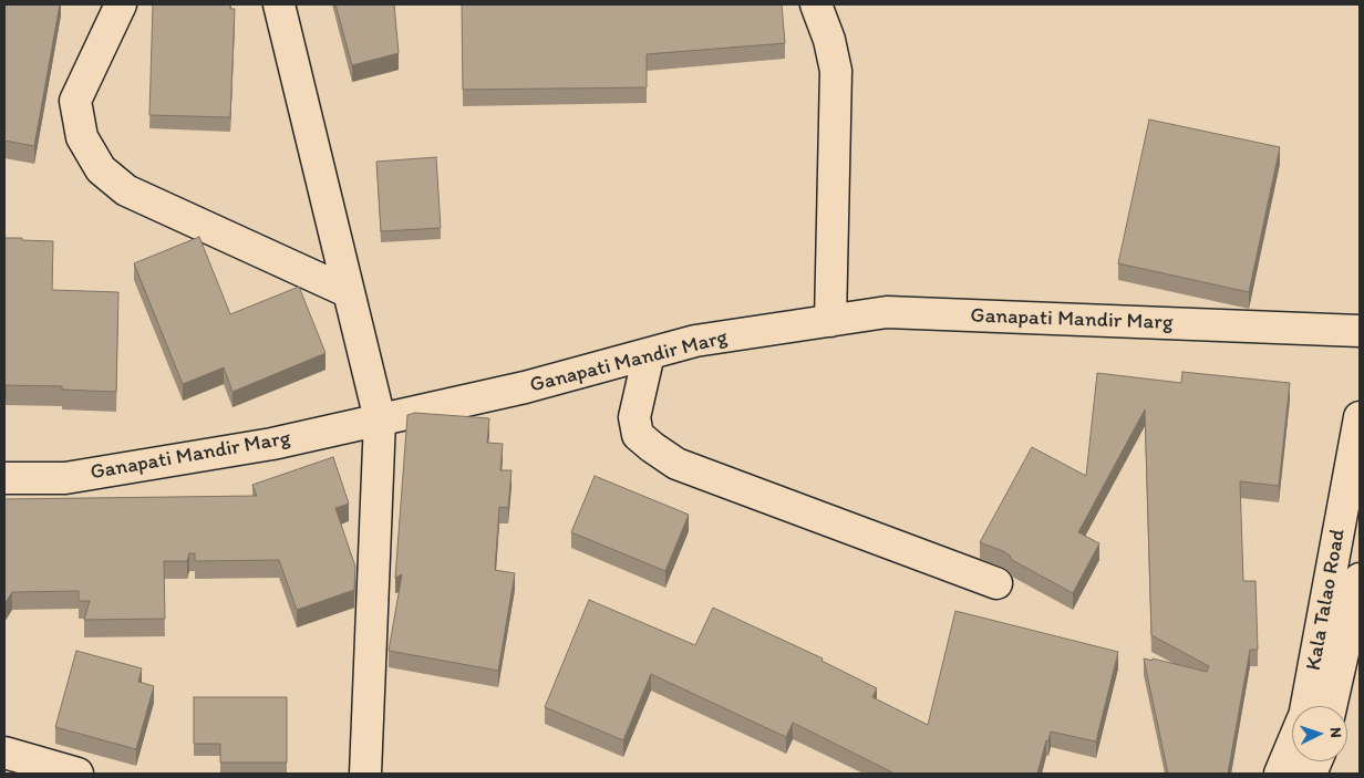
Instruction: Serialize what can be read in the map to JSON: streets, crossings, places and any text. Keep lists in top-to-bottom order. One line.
{"streets":{"street":["Ganapati Mandir Marg","Kala Talao Road"]},"north":"right"}
